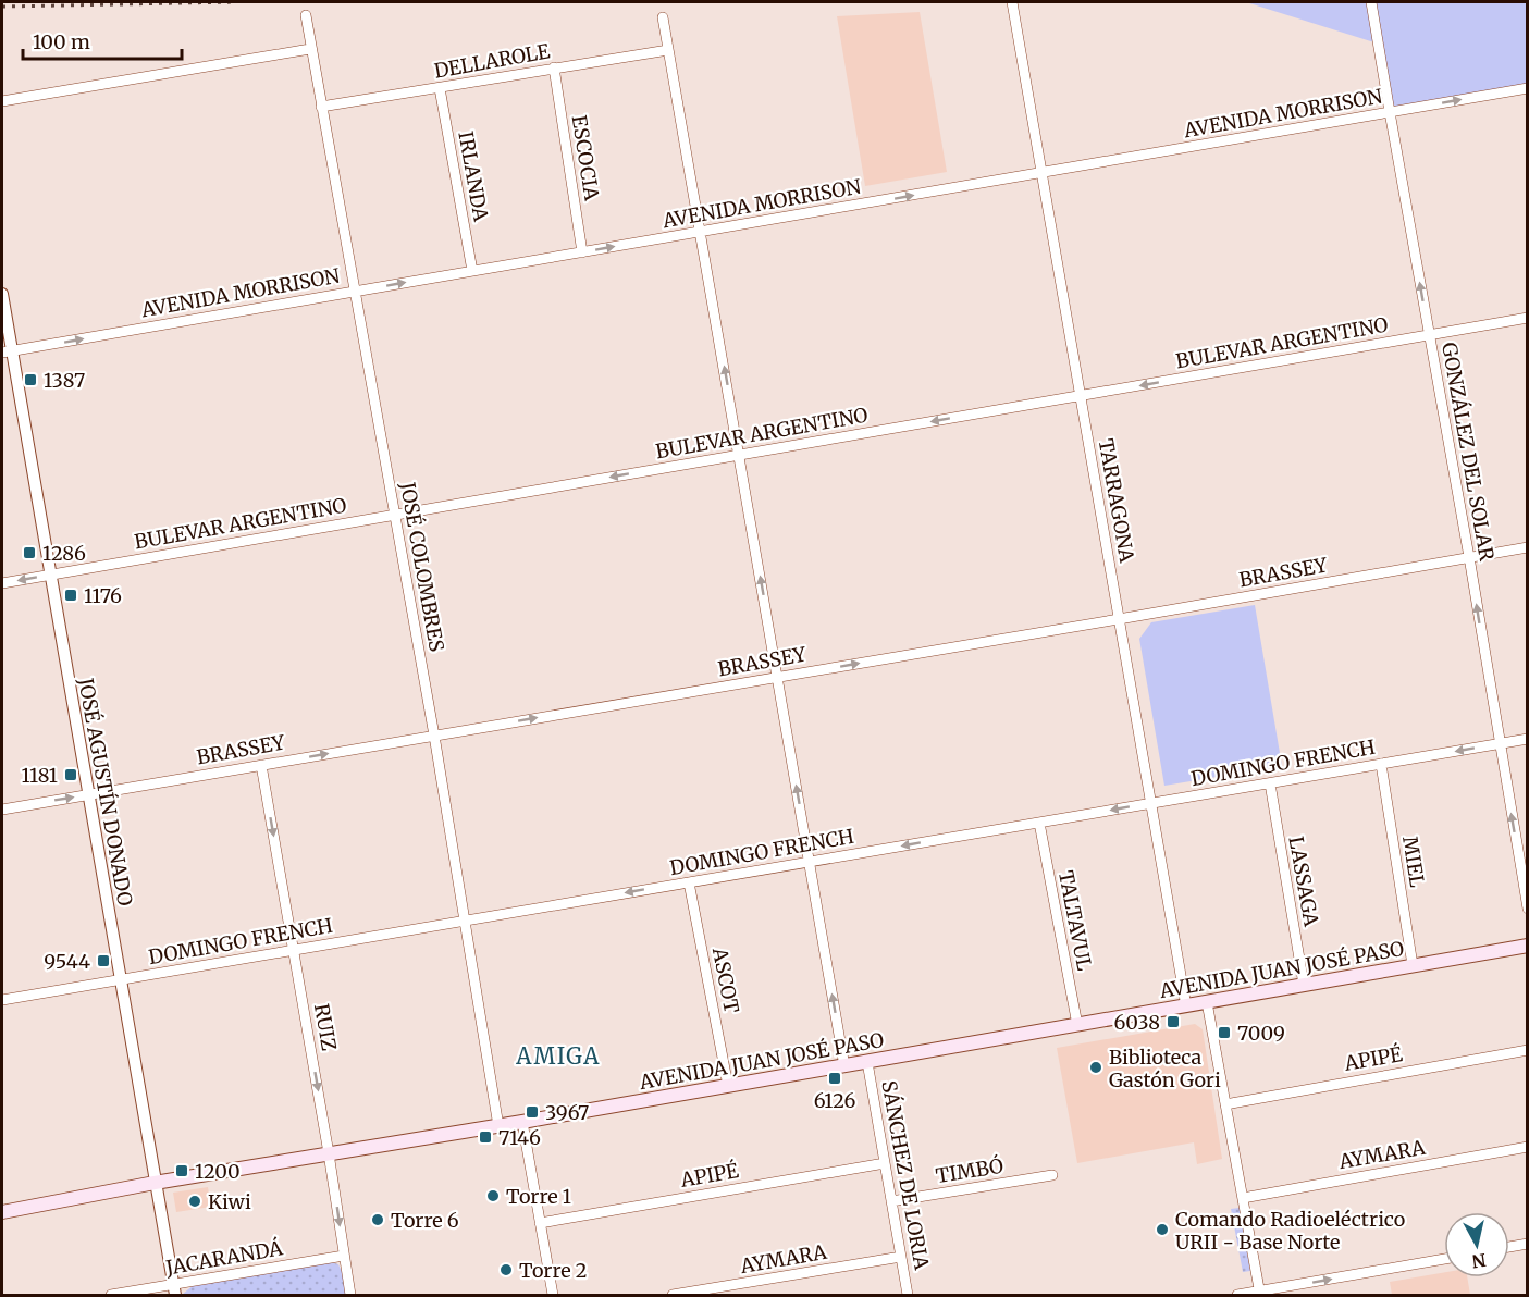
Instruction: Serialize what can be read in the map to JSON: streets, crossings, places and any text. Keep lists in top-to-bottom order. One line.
{"streets":{"main road":["AVENIDA JUAN JOSÉ PASO"],"street":["DELLAROLE","AVENIDA MORRISON","ESCOCIA","IRLANDA","BULEVAR ARGENTINO","GONZÁLEZ DEL SOLAR","TARRAGONA","JOSÉ COLOMBRES","BRASSEY","DOMINGO FRENCH","JOSÉ AGUSTÍN DONADO","MIEL","LASSAGA","TALTAVUL","ASCOT","RUIZ","APIPÉ","AYMARA","TIMBÓ","SÁNCHEZ DE LORIA","JACARANDÁ"]},"crossings":[["DELLAROLE","ESCOCIA"],["DELLAROLE","IRLANDA"],["DELLAROLE","JOSÉ COLOMBRES"],["AVENIDA MORRISON","ESCOCIA"],["AVENIDA MORRISON","IRLANDA"],["AVENIDA MORRISON","GONZÁLEZ DEL SOLAR"],["AVENIDA MORRISON","TARRAGONA"],["AVENIDA MORRISON","JOSÉ COLOMBRES"],["AVENIDA MORRISON","JOSÉ AGUSTÍN DONADO"],["BULEVAR ARGENTINO","GONZÁLEZ DEL SOLAR"],["BULEVAR ARGENTINO","TARRAGONA"],["BULEVAR ARGENTINO","JOSÉ COLOMBRES"],["BULEVAR ARGENTINO","JOSÉ AGUSTÍN DONADO"],["GONZÁLEZ DEL SOLAR","BRASSEY"],["GONZÁLEZ DEL SOLAR","DOMINGO FRENCH"],["TARRAGONA","BRASSEY"],["TARRAGONA","DOMINGO FRENCH"],["TARRAGONA","AVENIDA JUAN JOSÉ PASO"],["JOSÉ COLOMBRES","BRASSEY"],["JOSÉ COLOMBRES","DOMINGO FRENCH"],["JOSÉ COLOMBRES","AVENIDA JUAN JOSÉ PASO"],["BRASSEY","JOSÉ AGUSTÍN DONADO"],["BRASSEY","RUIZ"],["DOMINGO FRENCH","JOSÉ AGUSTÍN DONADO"],["DOMINGO FRENCH","MIEL"],["DOMINGO FRENCH","LASSAGA"],["DOMINGO FRENCH","TALTAVUL"],["DOMINGO FRENCH","ASCOT"],["DOMINGO FRENCH","RUIZ"],["JOSÉ AGUSTÍN DONADO","AVENIDA JUAN JOSÉ PASO"],["JOSÉ AGUSTÍN DONADO","JACARANDÁ"],["MIEL","AVENIDA JUAN JOSÉ PASO"],["LASSAGA","AVENIDA JUAN JOSÉ PASO"],["TALTAVUL","AVENIDA JUAN JOSÉ PASO"],["AVENIDA JUAN JOSÉ PASO","ASCOT"],["AVENIDA JUAN JOSÉ PASO","RUIZ"],["AVENIDA JUAN JOSÉ PASO","SÁNCHEZ DE LORIA"],["RUIZ","JACARANDÁ"],["APIPÉ","SÁNCHEZ DE LORIA"],["AYMARA","SÁNCHEZ DE LORIA"],["TIMBÓ","SÁNCHEZ DE LORIA"]],"one_way":["AVENIDA MORRISON","BULEVAR ARGENTINO","GONZÁLEZ DEL SOLAR","BRASSEY","DOMINGO FRENCH","RUIZ"],"districts":["AMIGA"],"places":{"transit":["1387","1286","1176","1181","9544","6038","7009","6126","3967","7146","1200"],"other":["Biblioteca Gastón Gori","Torre 1","Kiwi","Torre 6","Comando Radioeléctrico URII - Base Norte","Torre 2"]},"scale_bar":"100 m","north":"bottom"}
